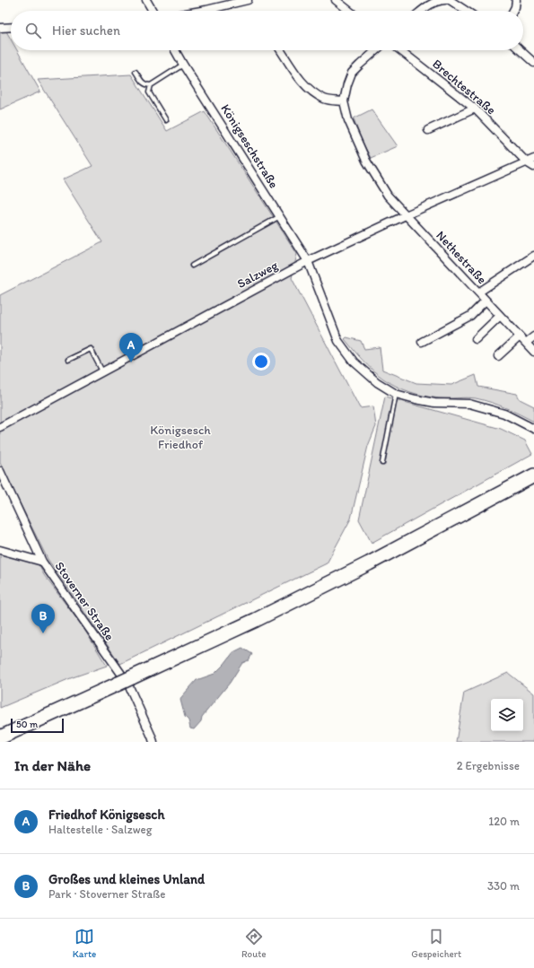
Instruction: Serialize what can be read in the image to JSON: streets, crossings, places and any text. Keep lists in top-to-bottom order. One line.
{"streets":{"street":["Brechtestraße","Königseschstraße","Nethestraße","Salzweg","Stoverner Straße"]},"crossings":[["Brechtestraße","Salzweg"],["Königseschstraße","Salzweg"],["Nethestraße","Salzweg"]],"parks":["Königsesch Friedhof"],"scale_bar":"50 m","page":{"search":"Hier suchen","pins":["A","B"],"scale":"50 m","heading":["In der Nähe","2 Ergebnisse"],"list":[{"mark":"A","name":"Friedhof Königsesch","note":"Haltestelle · Salzweg","value":"120 m"},{"mark":"B","name":"Großes und kleines Unland","note":"Park · Stoverner Straße","value":"330 m"}],"nav":["Karte","Route","Gespeichert"]}}
